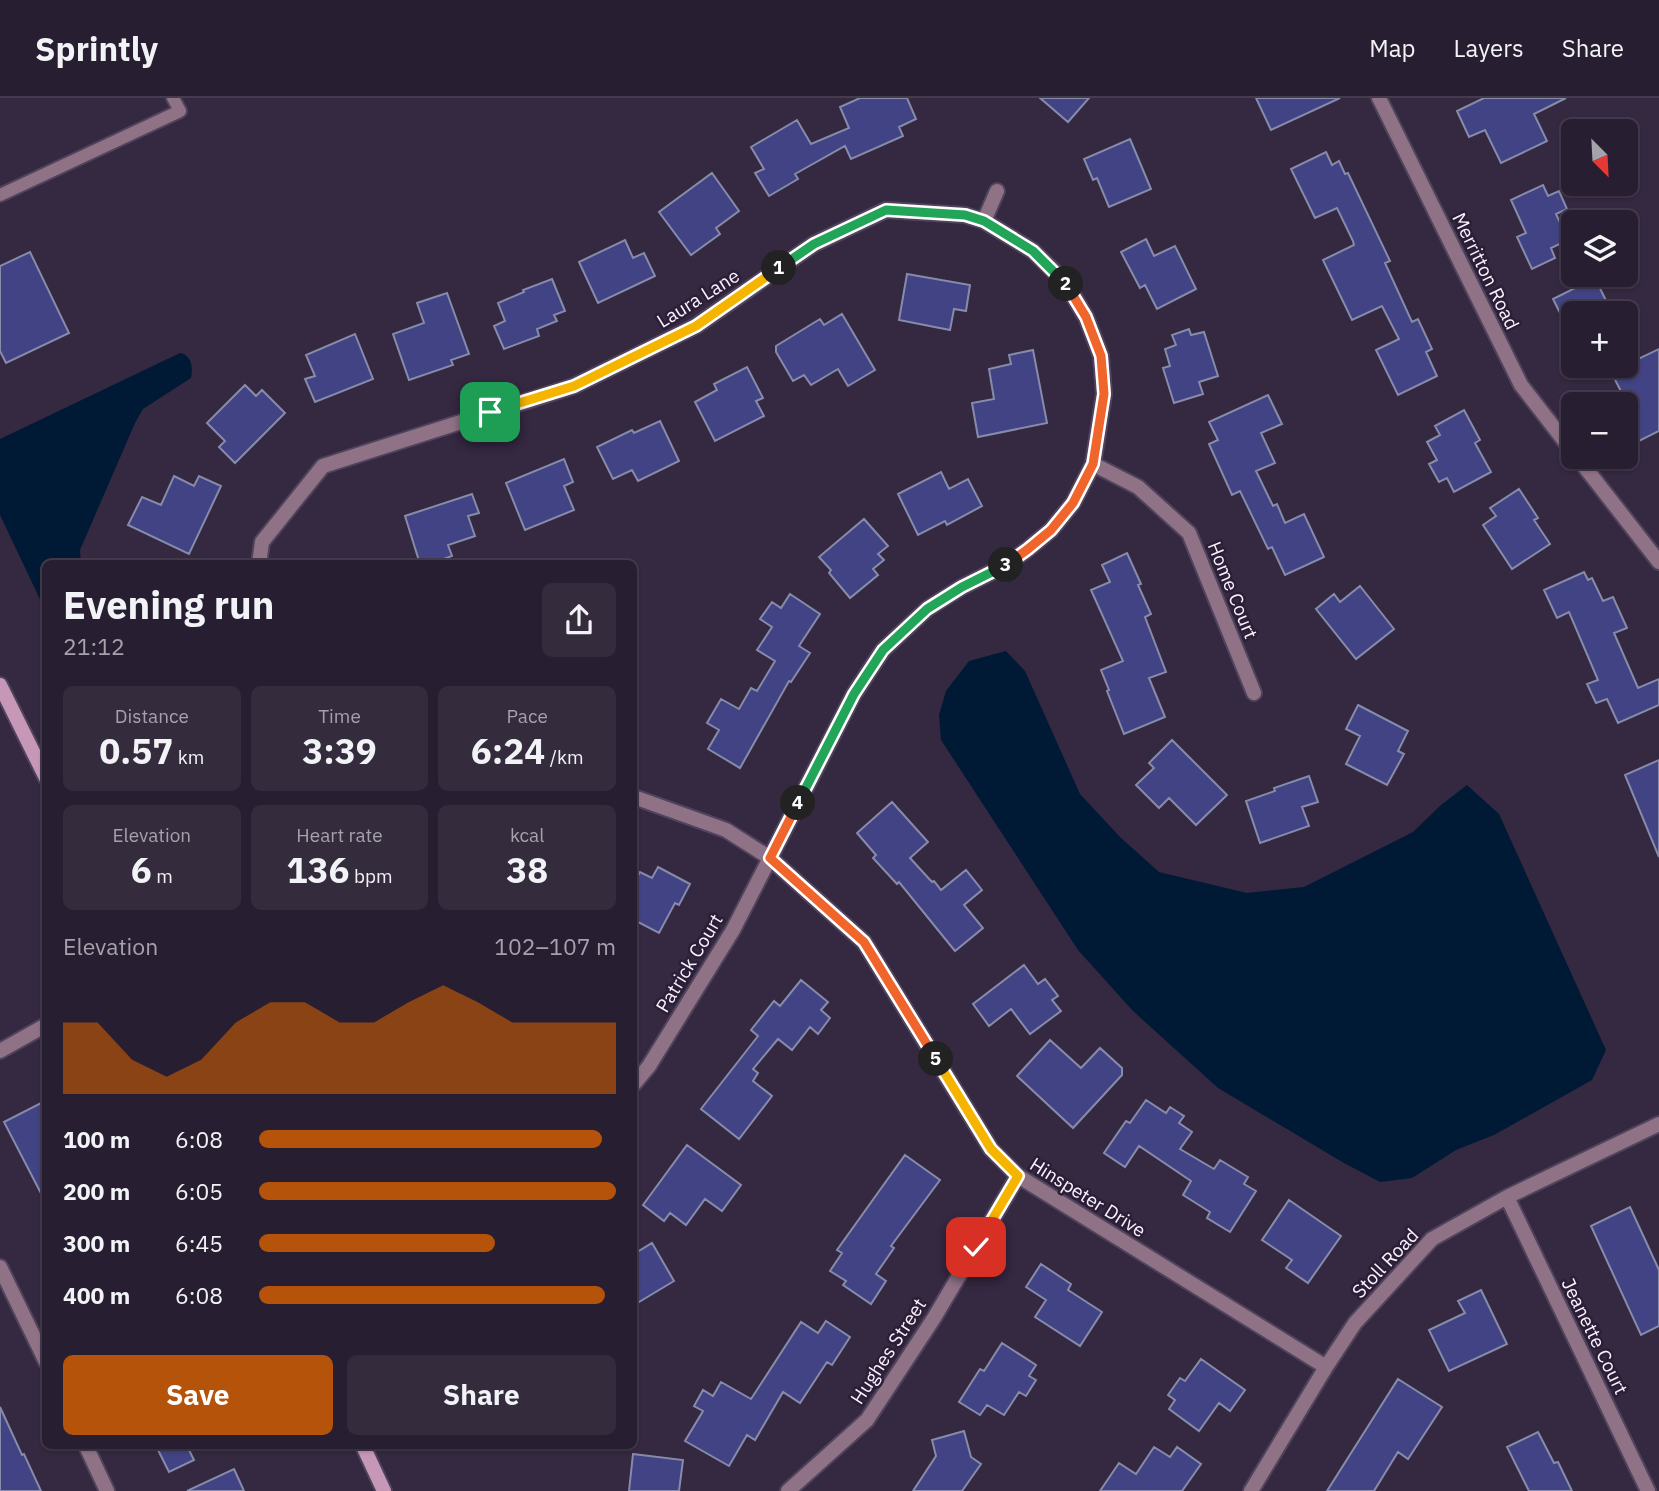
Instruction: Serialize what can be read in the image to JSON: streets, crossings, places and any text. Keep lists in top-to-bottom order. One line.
{"streets":{"street":["Merritton Road","Laura Lane","Home Court","Patrick Court","Hinspeter Drive","Stoll Road","Jeanette Court","Hughes Street"]},"crossings":[["Laura Lane","Home Court"],["Laura Lane","Patrick Court"],["Laura Lane","Hinspeter Drive"],["Patrick Court","Hinspeter Drive"],["Hinspeter Drive","Stoll Road"],["Hinspeter Drive","Hughes Street"],["Stoll Road","Jeanette Court"]],"north":"bottom right","page":{"header":"Sprintly","nav":["Map","Layers","Share"],"map_buttons":["+","−"],"pins":["1","2","3","4","5"],"heading":["Evening run","21:12"],"stats":[["Distance","0.57 km"],["Time","3:39"],["Pace","6:24 /km"],["Elevation","6 m"],["Heart rate","136 bpm"],["kcal","38"]],"chart":["Elevation","102–107 m"],"list":[{"name":"100 m","note":"6:08"},{"name":"200 m","note":"6:05"},{"name":"300 m","note":"6:45"},{"name":"400 m","note":"6:08"}],"buttons":["Save","Share"]}}
